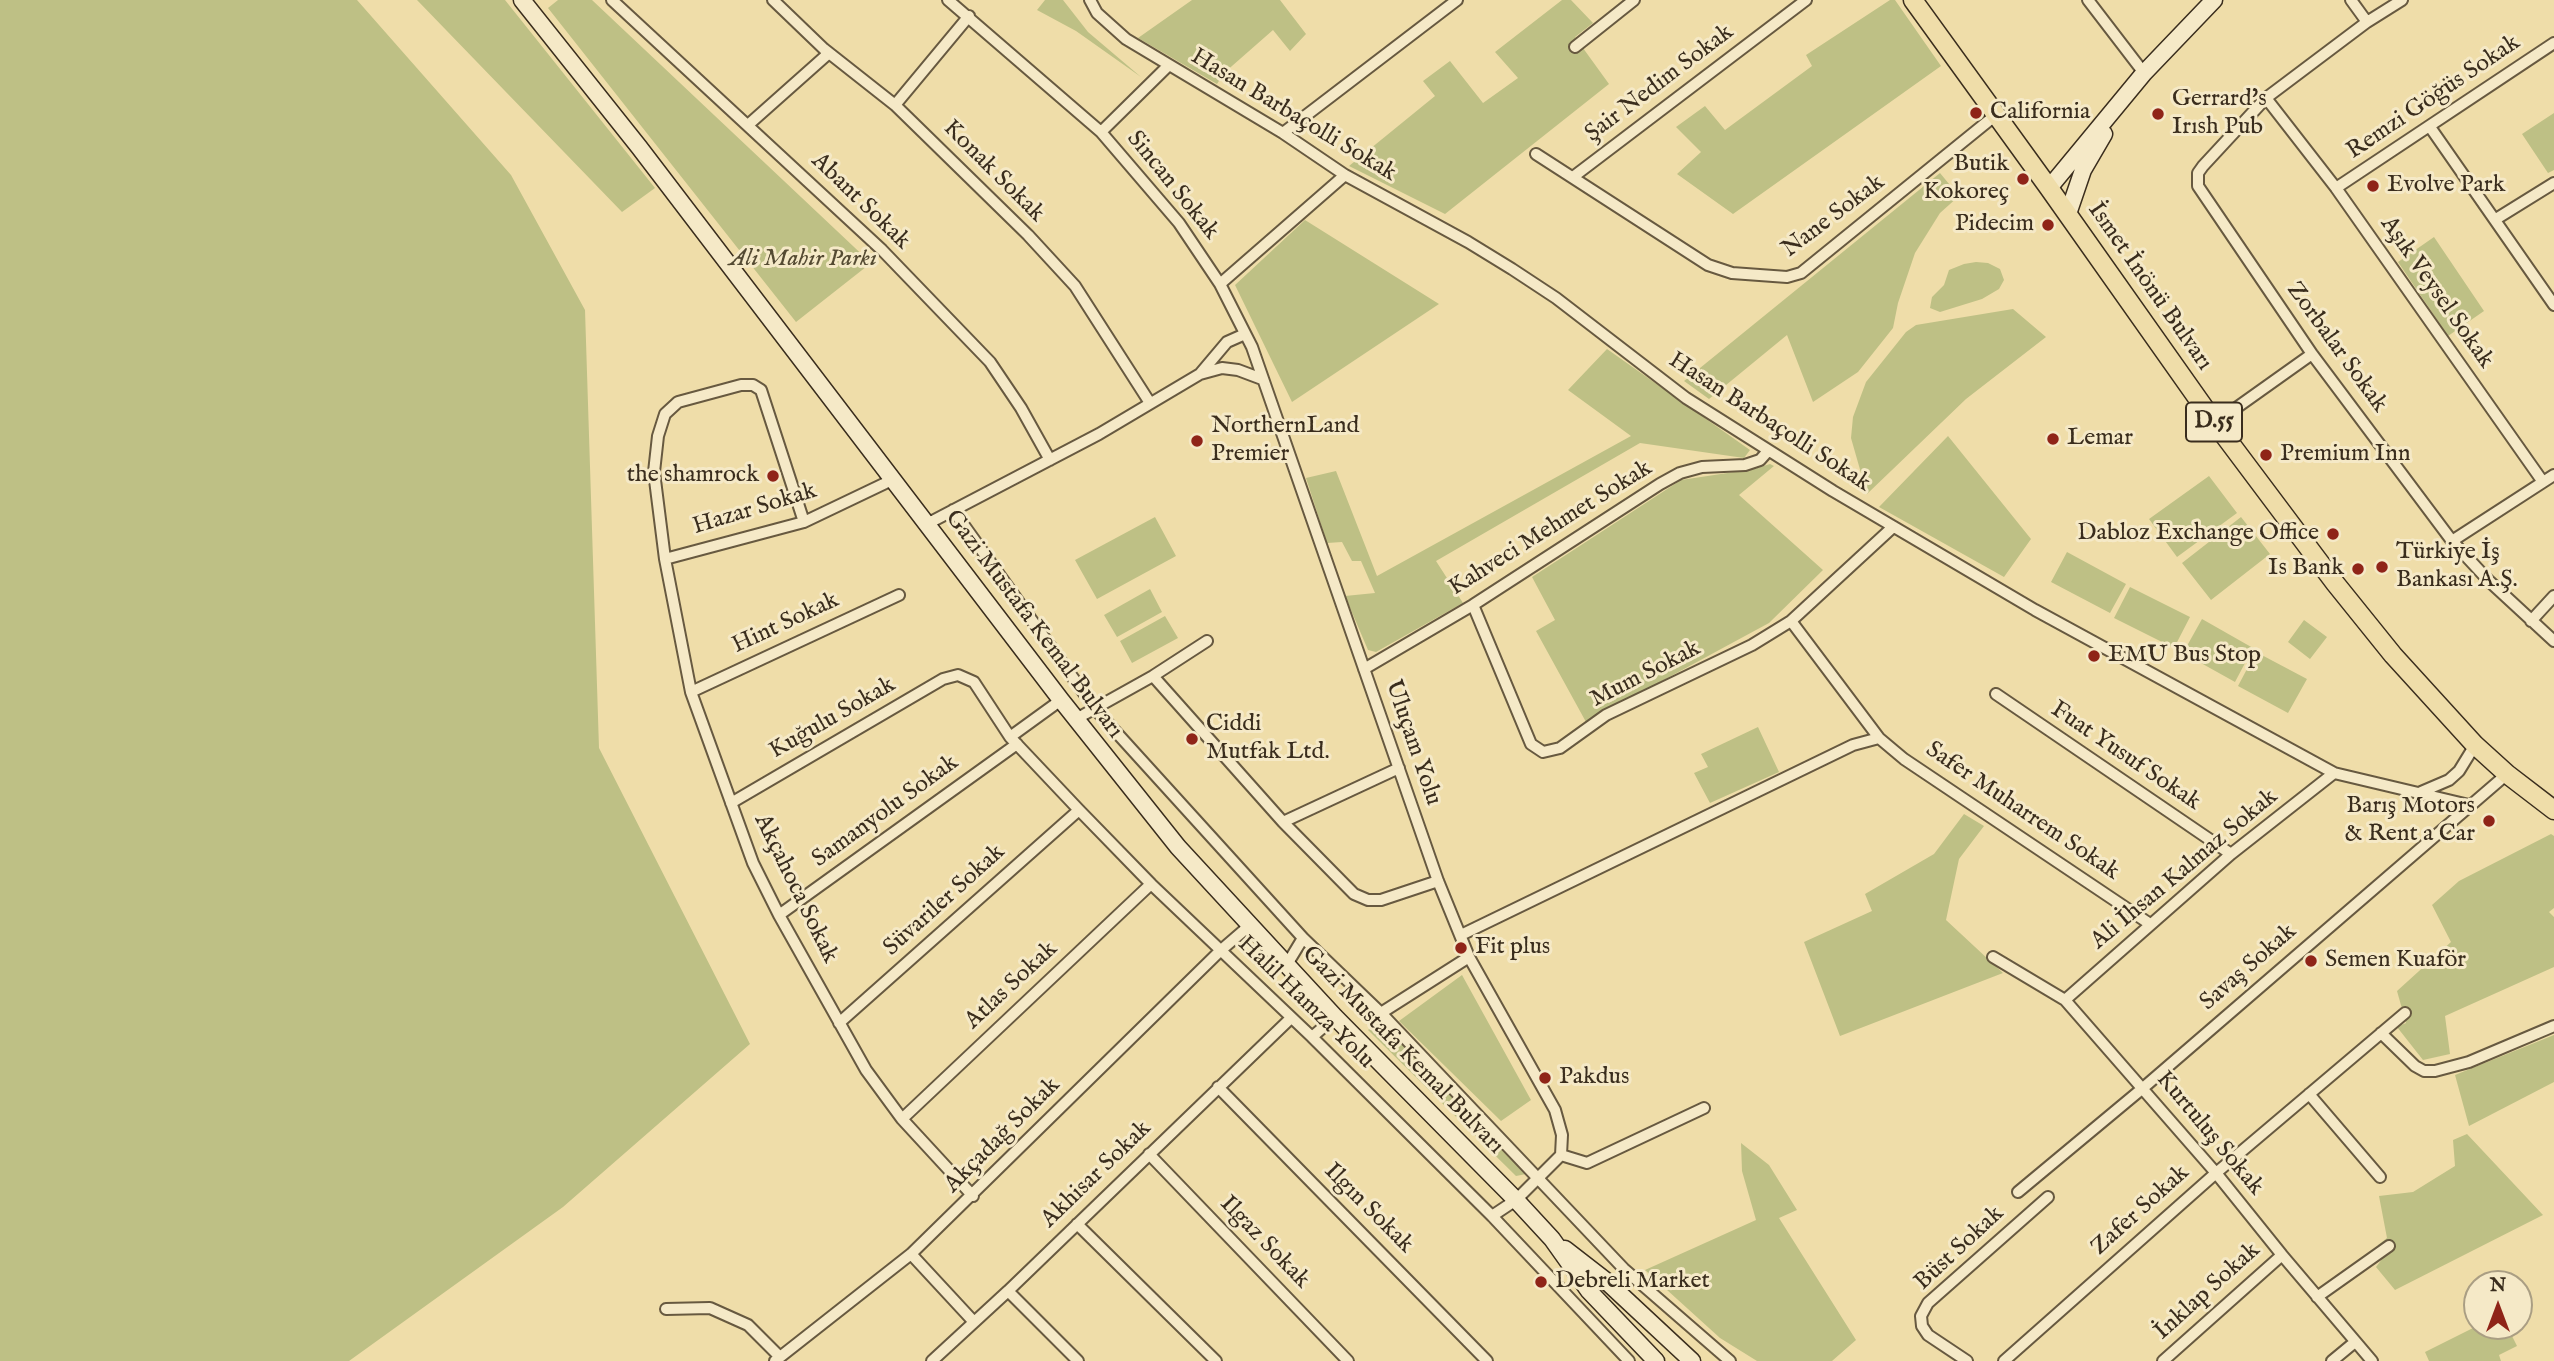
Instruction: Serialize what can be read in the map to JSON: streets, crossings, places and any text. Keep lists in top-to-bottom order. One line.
{"streets":{"main road":["İsmet İnönü Bulvarı","D.55","Gazi Mustafa Kemal Bulvarı"],"street":["Şair Nedim Sokak","Remzi Göğüs Sokak","Hasan Barbaçolli Sokak","Konak Sokak","Sincan Sokak","Abant Sokak","Nane Sokak","Aşık Veysel Sokak","Zorbalar Sokak","Hazar Sokak","Kahveci Mehmet Sokak","Hint Sokak","Mum Sokak","Kuğulu Sokak","Uluçam Yolu","Fuat Yusuf Sokak","Samanyolu Sokak","Safer Muharrem Sokak","Ali İhsan Kalmaz Sokak","Akçahoca Sokak","Süvariler Sokak","Savaş Sokak","Atlas Sokak","Halil Hamza Yolu","Kurtuluş Sokak","Akçadağ Sokak","Akhisar Sokak","Ilgın Sokak","Zafer Sokak","Ilgaz Sokak","Büst Sokak","İnklap Sokak"]},"crossings":[["Şair Nedim Sokak","Nane Sokak"],["Remzi Göğüs Sokak","Aşık Veysel Sokak"],["Hasan Barbaçolli Sokak","Kahveci Mehmet Sokak"],["Hasan Barbaçolli Sokak","Mum Sokak"],["Hasan Barbaçolli Sokak","Ali İhsan Kalmaz Sokak"],["Hasan Barbaçolli Sokak","Savaş Sokak"],["Sincan Sokak","Uluçam Yolu"],["Nane Sokak","İsmet İnönü Bulvarı"],["İsmet İnönü Bulvarı","Savaş Sokak"],["Aşık Veysel Sokak","Zorbalar Sokak"],["Hazar Sokak","Gazi Mustafa Kemal Bulvarı"],["Hazar Sokak","Akçahoca Sokak"],["Kahveci Mehmet Sokak","Mum Sokak"],["Kahveci Mehmet Sokak","Uluçam Yolu"],["Hint Sokak","Akçahoca Sokak"],["Gazi Mustafa Kemal Bulvarı","Samanyolu Sokak"],["Gazi Mustafa Kemal Bulvarı","Akçadağ Sokak"],["Mum Sokak","Safer Muharrem Sokak"],["Kuğulu Sokak","Akçahoca Sokak"],["Kuğulu Sokak","Halil Hamza Yolu"],["Fuat Yusuf Sokak","Ali İhsan Kalmaz Sokak"],["Samanyolu Sokak","Akçahoca Sokak"],["Samanyolu Sokak","Halil Hamza Yolu"],["Safer Muharrem Sokak","Ali İhsan Kalmaz Sokak"],["Ali İhsan Kalmaz Sokak","Kurtuluş Sokak"],["Akçahoca Sokak","Süvariler Sokak"],["Akçahoca Sokak","Atlas Sokak"],["Akçahoca Sokak","Akçadağ Sokak"],["Süvariler Sokak","Halil Hamza Yolu"],["Savaş Sokak","Kurtuluş Sokak"],["Savaş Sokak","Büst Sokak"],["Atlas Sokak","Halil Hamza Yolu"],["Halil Hamza Yolu","Akçadağ Sokak"],["Halil Hamza Yolu","Akhisar Sokak"],["Kurtuluş Sokak","Zafer Sokak"],["Kurtuluş Sokak","İnklap Sokak"],["Akhisar Sokak","Ilgın Sokak"],["Akhisar Sokak","Ilgaz Sokak"]],"parks":["Ali Mahir Parkı"],"places":["California","Gerrard's Irısh Pub","Butik Kokoreç","Evolve Park","Pidecim","Lemar","NorthernLand Premier","Premium Inn","the shamrock","Dabloz Exchange Office","Türkiye İş Bankası A.Ş.","Is Bank","EMU Bus Stop","Ciddi Mutfak Ltd.","Barış Motors & Rent a Car","Fit plus","Semen Kuaför","Pakdus","Debreli Market"],"north":"top"}
